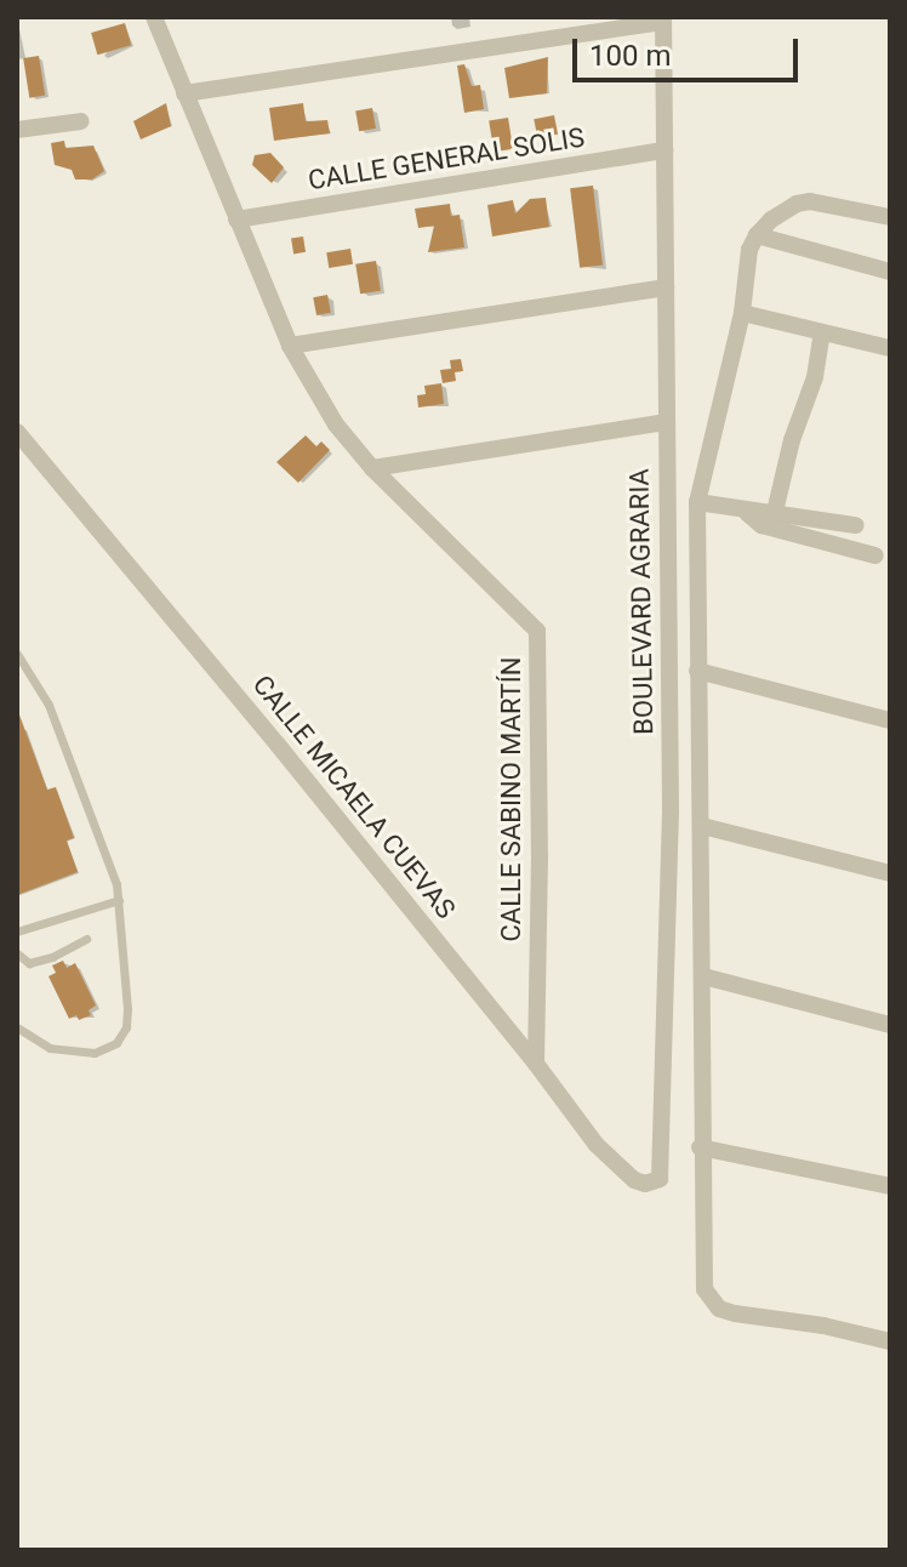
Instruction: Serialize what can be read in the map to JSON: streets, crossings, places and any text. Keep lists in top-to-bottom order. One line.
{"streets":{"street":["CALLE GENERAL SOLIS","BOULEVARD AGRARIA","CALLE MICAELA CUEVAS","CALLE SABINO MARTÍN"]},"crossings":[["CALLE GENERAL SOLIS","BOULEVARD AGRARIA"],["CALLE GENERAL SOLIS","CALLE SABINO MARTÍN"],["BOULEVARD AGRARIA","CALLE MICAELA CUEVAS"],["CALLE MICAELA CUEVAS","CALLE SABINO MARTÍN"]],"scale_bar":"100 m"}
